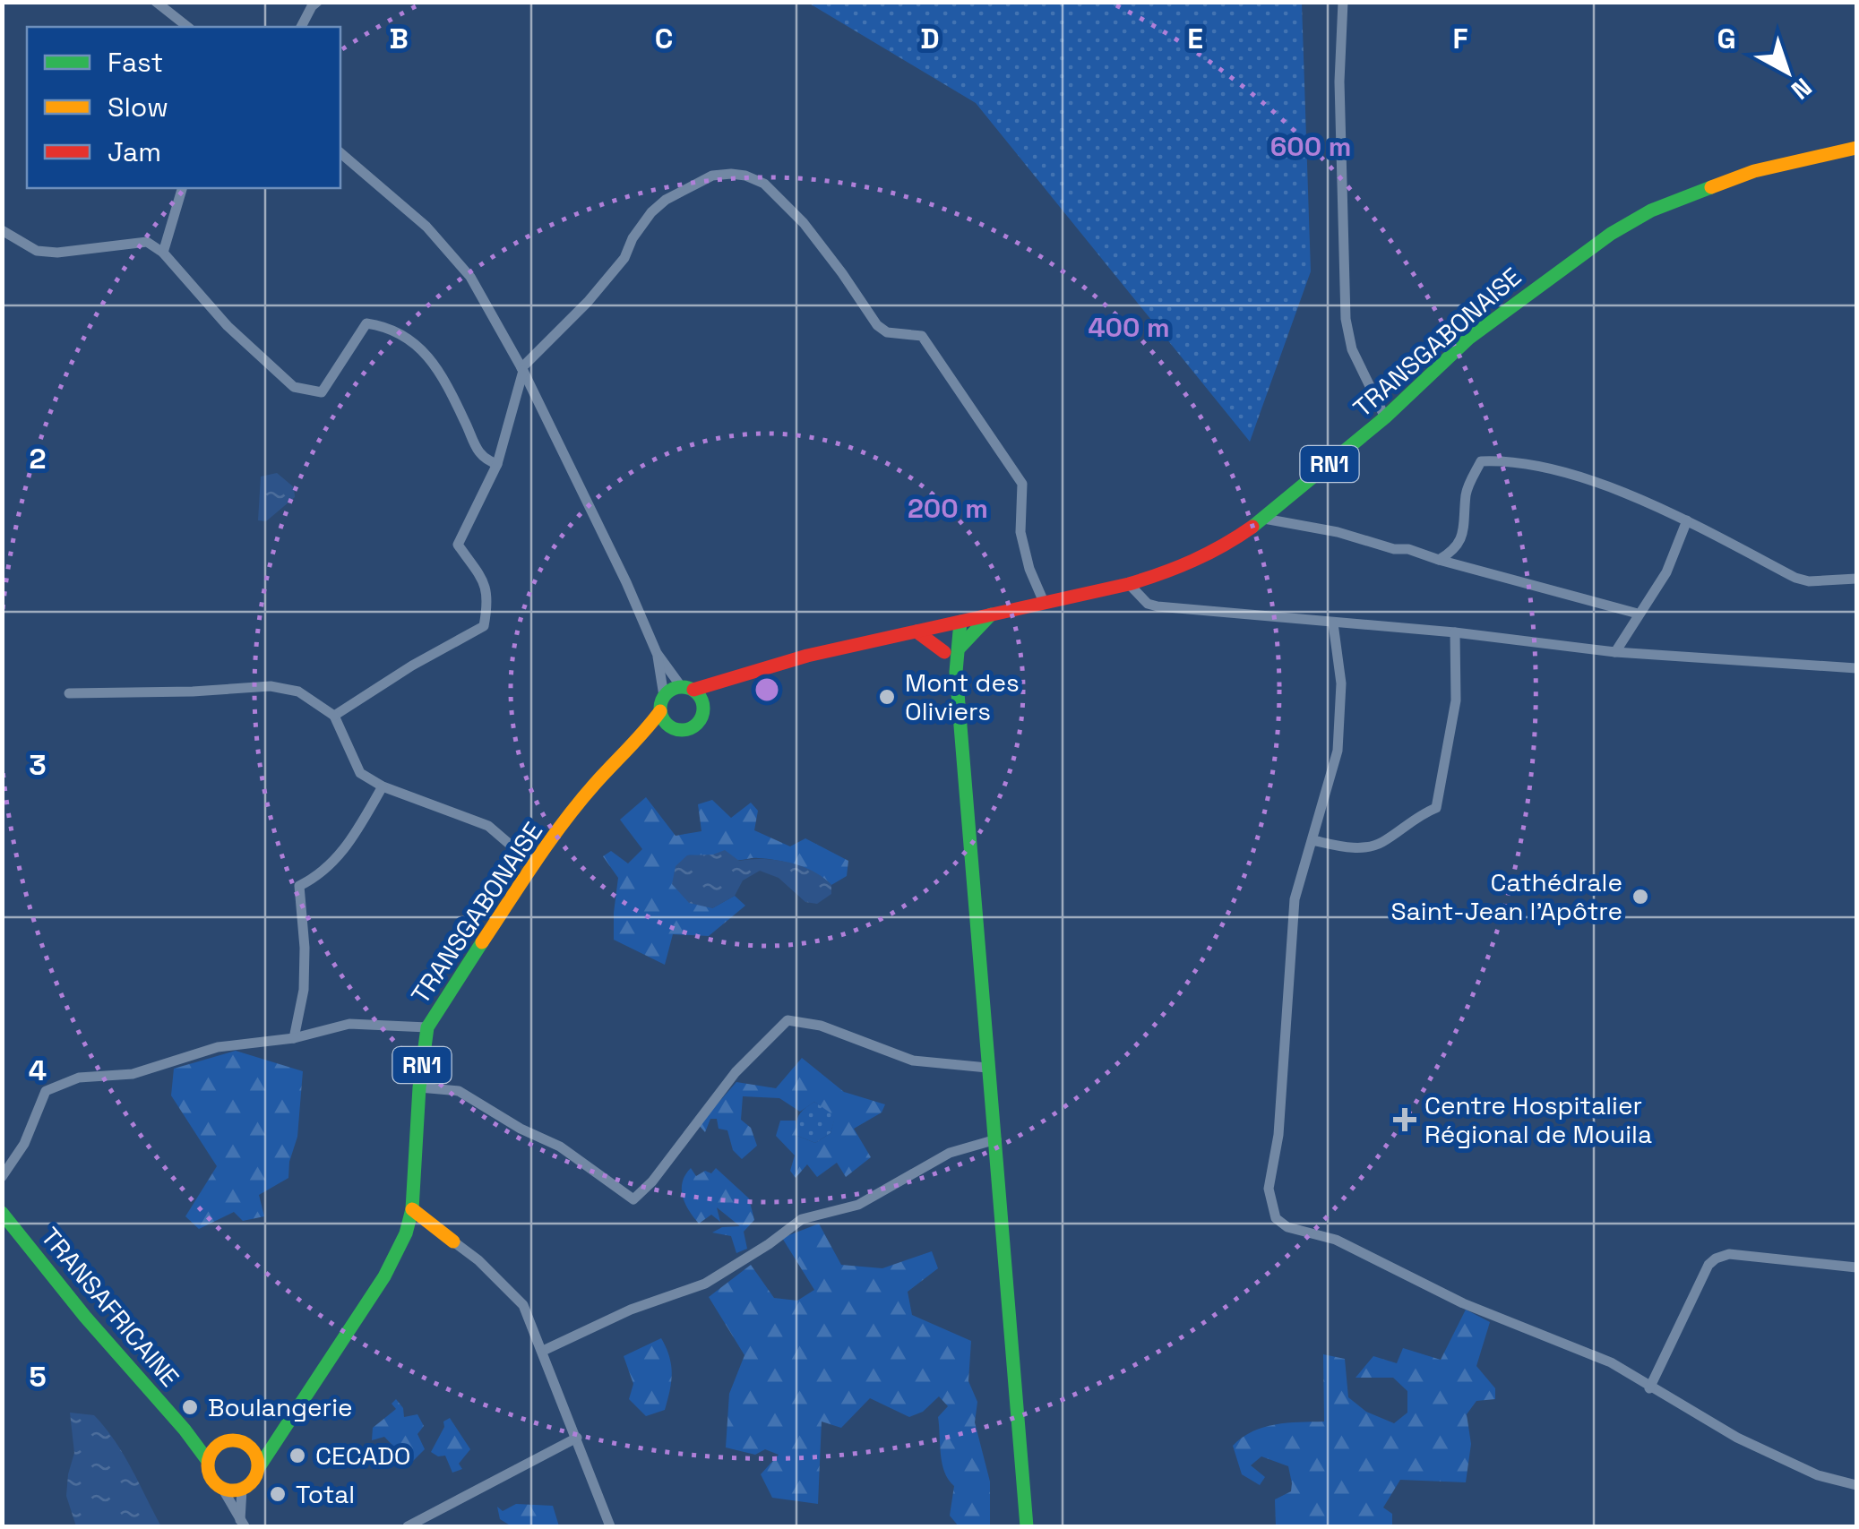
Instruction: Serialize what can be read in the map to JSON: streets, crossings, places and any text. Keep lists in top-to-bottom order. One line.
{"streets":{"main road":["TRANSGABONAISE","RN1","TRANSAFRICAINE"]},"crossings":[["TRANSGABONAISE","TRANSAFRICAINE"]],"places":{"other":["Mont des Oliviers","Cathédrale Saint-Jean l’Apôtre","Boulangerie","CECADO","Total"],"health":["Centre Hospitalier Régional de Mouila"]},"legend":["Fast","Slow","Jam"],"north":"bottom right","grid":{"columns":["B","C","D","E","F","G"],"rows":["2","3","4","5"]},"rings":["600 m","400 m","200 m"]}
